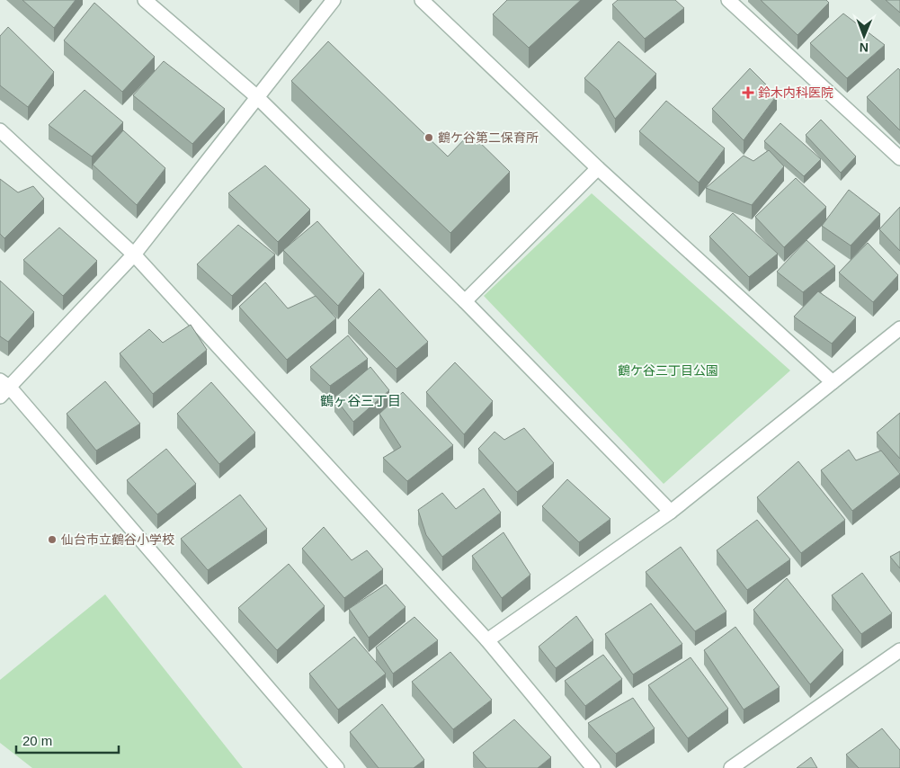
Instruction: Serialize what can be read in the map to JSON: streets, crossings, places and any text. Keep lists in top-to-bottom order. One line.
{"districts":["鶴ヶ谷三丁目"],"parks":["鶴ケ谷三丁目公園"],"places":{"health":["鈴木内科医院"],"other":["鶴ケ谷第二保育所","仙台市立鶴谷小学校"]},"scale_bar":"20 m","north":"bottom"}
